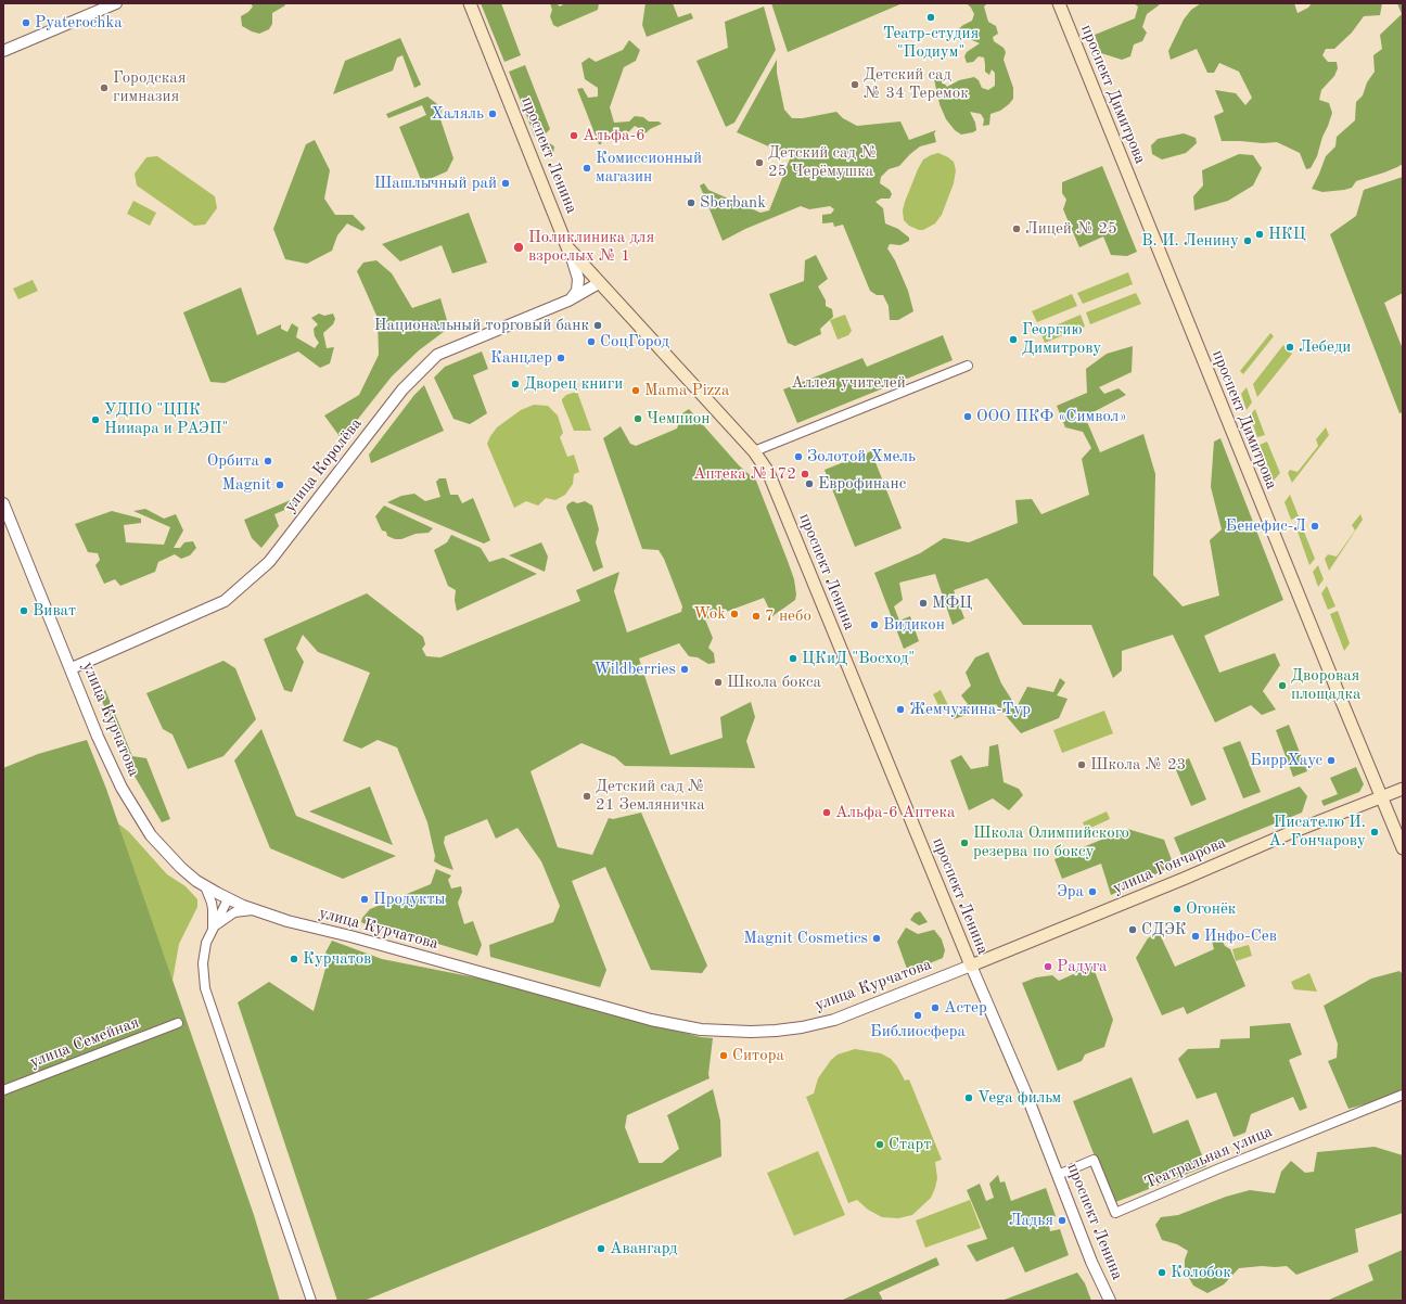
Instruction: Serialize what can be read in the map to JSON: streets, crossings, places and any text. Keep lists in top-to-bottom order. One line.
{"streets":{"main road":["проспект Димитрова","проспект Ленина","улица Гончарова"],"street":["улица Королёва","улица Курчатова","улица Семейная","Театральная улица"]},"crossings":[["проспект Димитрова","улица Гончарова"],["проспект Ленина","улица Королёва"],["проспект Ленина","улица Курчатова"],["проспект Ленина","улица Гончарова"],["проспект Ленина","Театральная улица"],["улица Королёва","улица Курчатова"],["улица Курчатова","улица Гончарова"]],"parks":["Аллея учителей"],"places":["Театр-студия \"Подиум\"","Pyaterochka","Детский сад № 34 Теремок","Городская гимназия","Халяль","Альфа-6","Детский сад № 25 Черёмушка","Комиссионный магазин","Шашлычный рай","Sberbank","Лицей № 25","НКЦ","В. И. Ленину","Поликлиника для взрослых № 1","Национальный торговый банк","Георгию Димитрову","СоцГород","Лебеди","Канцлер","Дворец книги","Mama Pizza","ООО ПКФ «Символ»","Чемпион","УДПО \"ЦПК Нииара и РАЭП\"","Золотой Хмель","Орбита","Аптека №172","Еврофинанс","Magnit","Бенефис-Л","МФЦ","Виват","Wok","7 небо","Видикон","ЦКиД \"Восход\"","Wildberries","Школа бокса","Дворовая площадка","Жемчужина-Тур","БиррХаус","Школа № 23","Детский сад № 21 Земляничка","Альфа-6 Аптека","Писателю И. А. Гончарову","Школа Олимпийского резерва по боксу","Эра","Продукты","Огонёк","СДЭК","Инфо-Сев","Magnit Cosmetics","Курчатов","Радуга","Астер","Библиосфера","Ситора","Vega фильм","Старт","Ладья","Авангард","Колобок"]}
